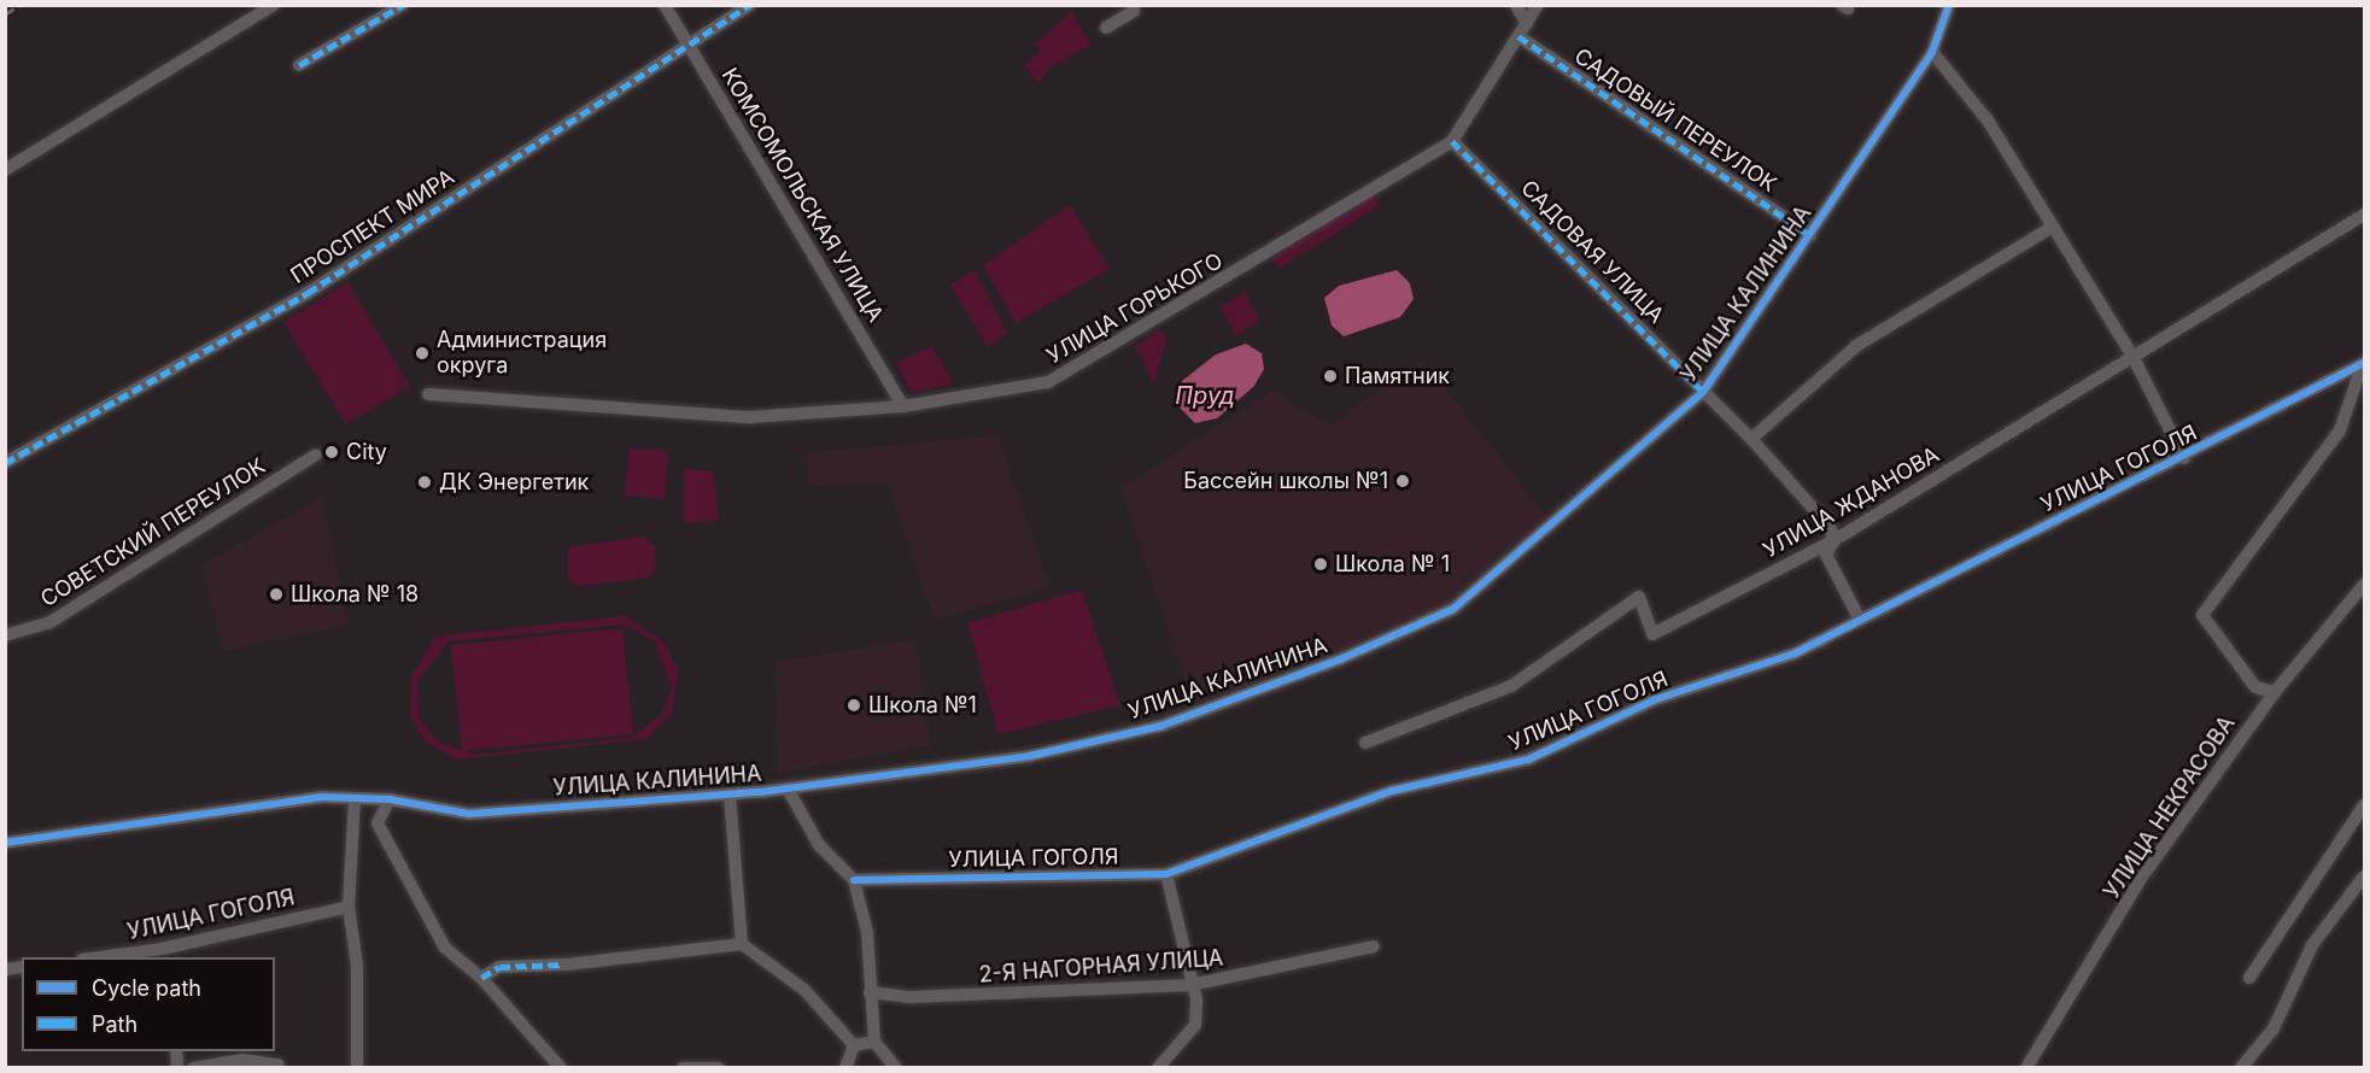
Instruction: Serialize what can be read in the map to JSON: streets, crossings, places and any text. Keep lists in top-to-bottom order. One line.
{"streets":{"street":["САДОВЫЙ ПЕРЕУЛОК","КОМСОМОЛЬСКАЯ УЛИЦА","ПРОСПЕКТ МИРА","САДОВАЯ УЛИЦА","УЛИЦА КАЛИНИНА","УЛИЦА ГОРЬКОГО","УЛИЦА ГОГОЛЯ","УЛИЦА ЖДАНОВА","СОВЕТСКИЙ ПЕРЕУЛОК","УЛИЦА НЕКРАСОВА","2-Я НАГОРНАЯ УЛИЦА"]},"crossings":[["САДОВЫЙ ПЕРЕУЛОК","УЛИЦА КАЛИНИНА"],["САДОВЫЙ ПЕРЕУЛОК","УЛИЦА ГОРЬКОГО"],["КОМСОМОЛЬСКАЯ УЛИЦА","ПРОСПЕКТ МИРА"],["КОМСОМОЛЬСКАЯ УЛИЦА","УЛИЦА ГОРЬКОГО"],["САДОВАЯ УЛИЦА","УЛИЦА КАЛИНИНА"],["САДОВАЯ УЛИЦА","УЛИЦА ГОРЬКОГО"],["САДОВАЯ УЛИЦА","УЛИЦА ЖДАНОВА"]],"water":["Пруд"],"places":["Администрация округа","Памятник","City","Бассейн школы №1","ДК Энергетик","Школа № 1","Школа № 18","Школа №1"],"legend":["Cycle path","Path"]}
